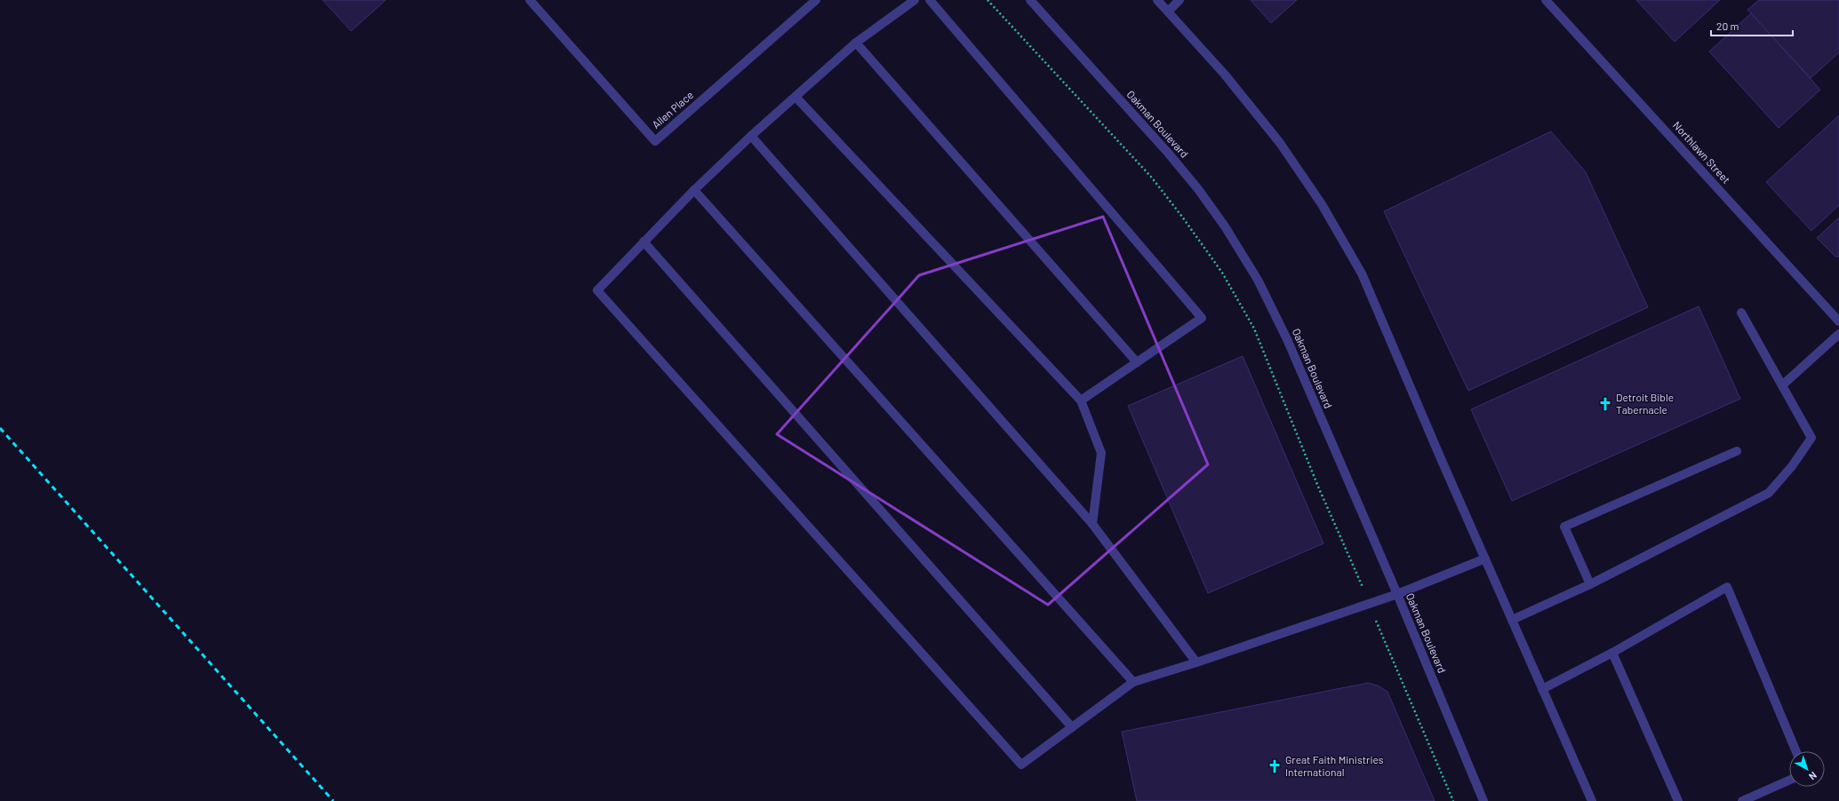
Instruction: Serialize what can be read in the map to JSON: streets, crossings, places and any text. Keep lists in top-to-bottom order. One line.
{"streets":{"street":["Allen Place","Oakman Boulevard","Northlawn Street"]},"places":{"church":["Detroit Bible Tabernacle","Great Faith Ministries International"]},"scale_bar":"20 m","north":"bottom right"}
